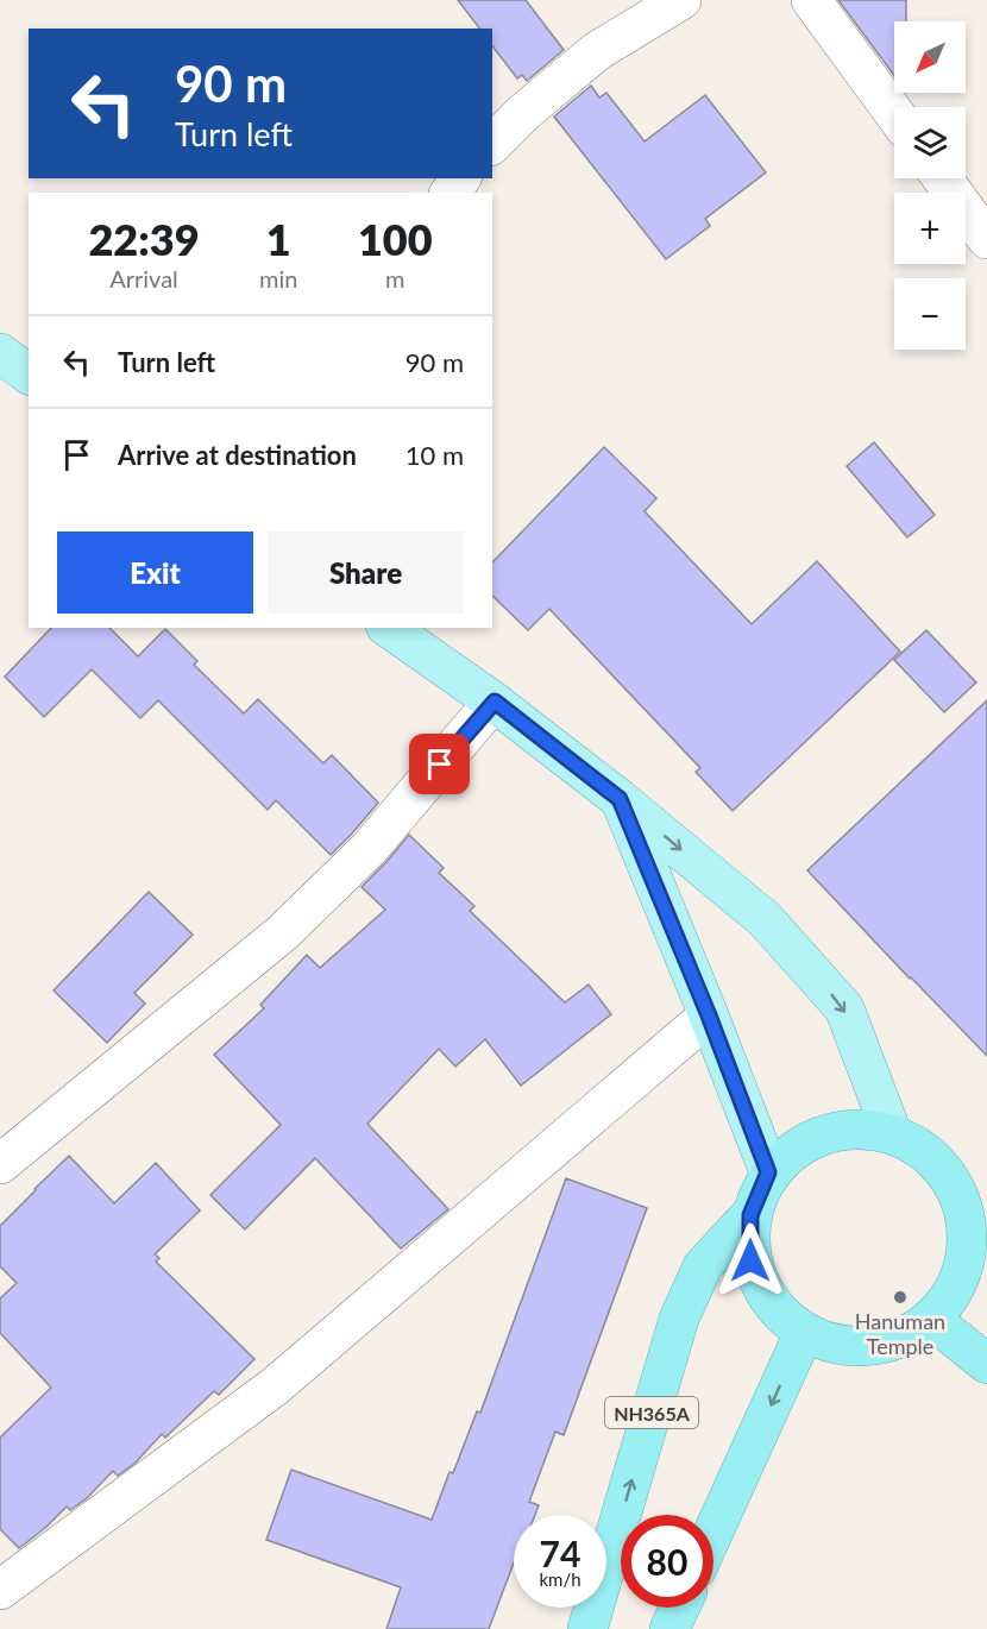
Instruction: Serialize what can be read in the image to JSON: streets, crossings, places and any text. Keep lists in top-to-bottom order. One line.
{"streets":{"highway":["NH365A"]},"places":["Hanuman Temple"],"north":"bottom left","page":{"map_buttons":["+","−"],"turn":["90 m","Turn left"],"eta":["22:39","Arrival","1","min","100","m"],"list":[{"name":"Turn left","value":"90 m"},{"name":"Arrive at destination","value":"10 m"}],"buttons":["Exit","Share"],"speed":"74 km/h","limit":"80"}}
